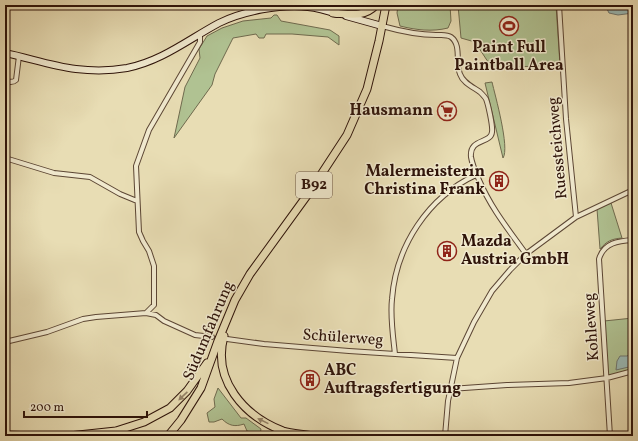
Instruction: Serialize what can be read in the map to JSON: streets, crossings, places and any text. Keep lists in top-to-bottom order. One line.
{"streets":{"main road":["B92","Südumfahrung"],"street":["Ruessteichweg","Kohleweg","Schülerweg"]},"crossings":[["B92","Südumfahrung"]],"places":{"sports":["Paint Full Paintball Area"],"supermarket":["Hausmann"],"building":["Malermeisterin Christina Frank","Mazda Austria GmbH","ABC Auftragsfertigung"]},"scale_bar":"200 m"}
